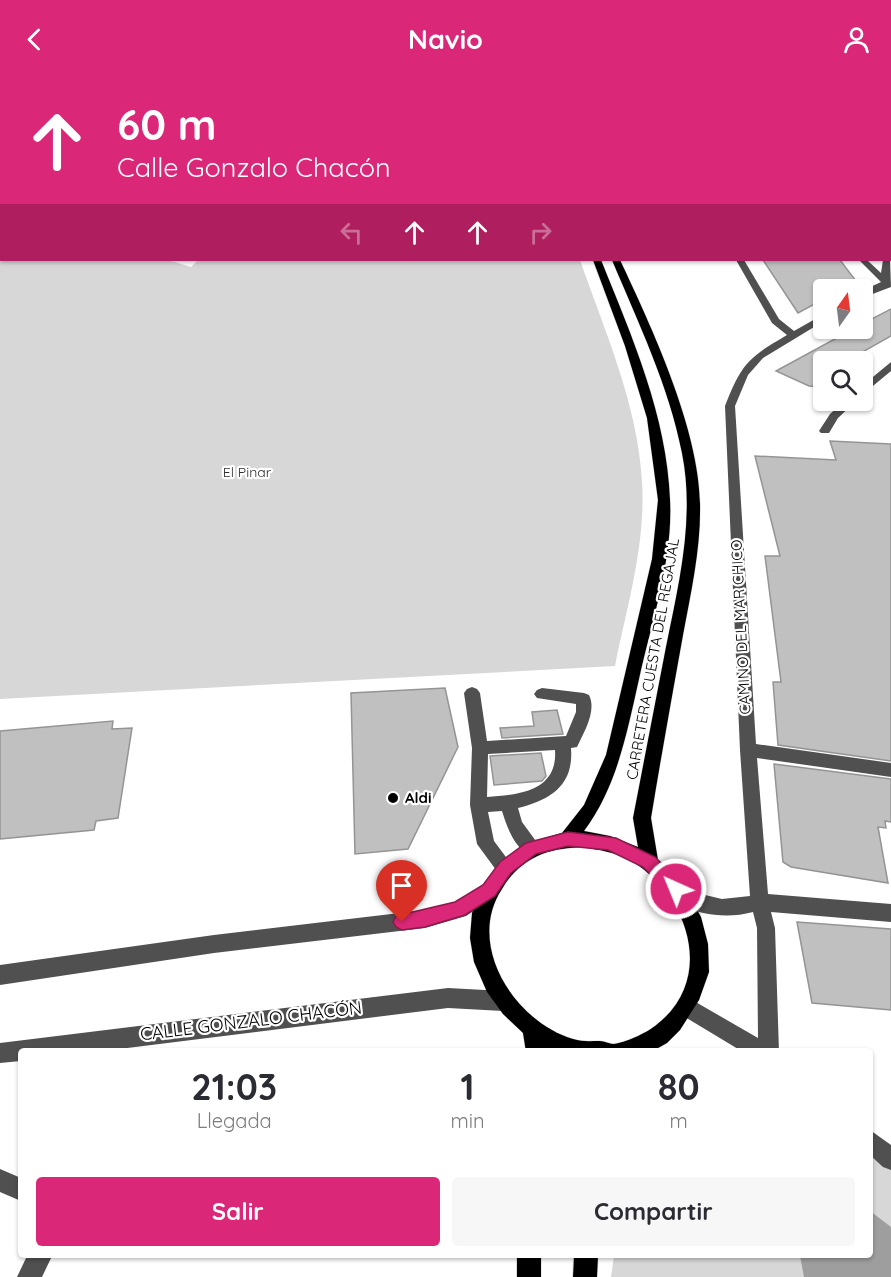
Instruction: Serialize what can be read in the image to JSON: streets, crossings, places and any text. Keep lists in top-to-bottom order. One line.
{"streets":{"main road":["CARRETERA CUESTA DEL REGAJAL"],"street":["CAMINO DEL MAR CHICO","CALLE GONZALO CHACÓN"]},"parks":["El Pinar"],"places":["Aldi"],"north":"top","page":{"header":"Navio","turn":["60 m","Calle Gonzalo Chacón"],"eta":["21:03","Llegada","1","min","80","m"],"buttons":["Salir","Compartir"]}}
